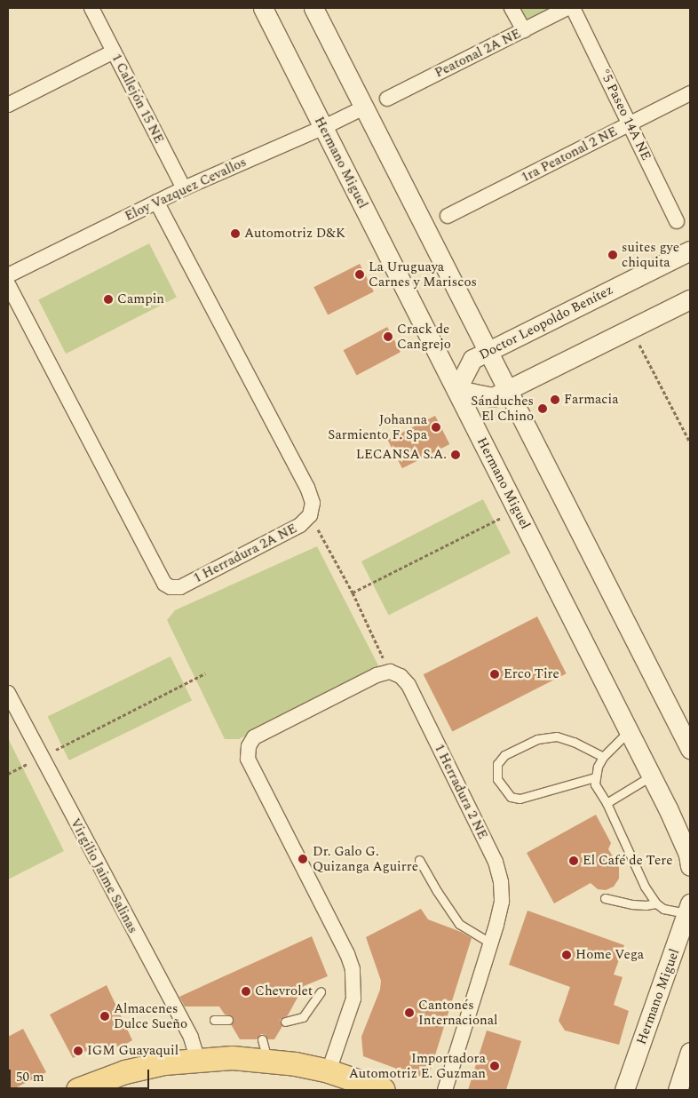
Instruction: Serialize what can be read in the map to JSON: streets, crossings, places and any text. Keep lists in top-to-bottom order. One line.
{"streets":{"street":["Peatonal 2A NE","1 Callejón 15 NE","°5 Paseo 14A NE","1ra Peatonal 2 NE","Hermano Miguel","Eloy Vazquez Cevallos","Doctor Leopoldo Benítez","1 Herradura 2A NE","1 Herradura 2 NE","Virgilio Jaime Salinas"]},"crossings":[["1 Callejón 15 NE","Eloy Vazquez Cevallos"],["°5 Paseo 14A NE","1ra Peatonal 2 NE"],["Hermano Miguel","Eloy Vazquez Cevallos"],["Hermano Miguel","Doctor Leopoldo Benítez"],["Eloy Vazquez Cevallos","1 Herradura 2A NE"]],"places":["Automotriz D&K","suites gye chiquita","La Uruguaya Carnes y Mariscos","Campin","Crack de Cangrejo","Farmacia","Sánduches El Chino","Johanna Sarmiento F. Spa","LECANSA S.A.","Erco Tire","Dr. Galo G. Quizanga Aguirre","El Café de Tere","Home Vega","Chevrolet","Cantonés Internacional","Almacenes Dulce Sueño","IGM Guayaquil","Importadora Automotriz E. Guzman"],"scale_bar":"50 m"}
